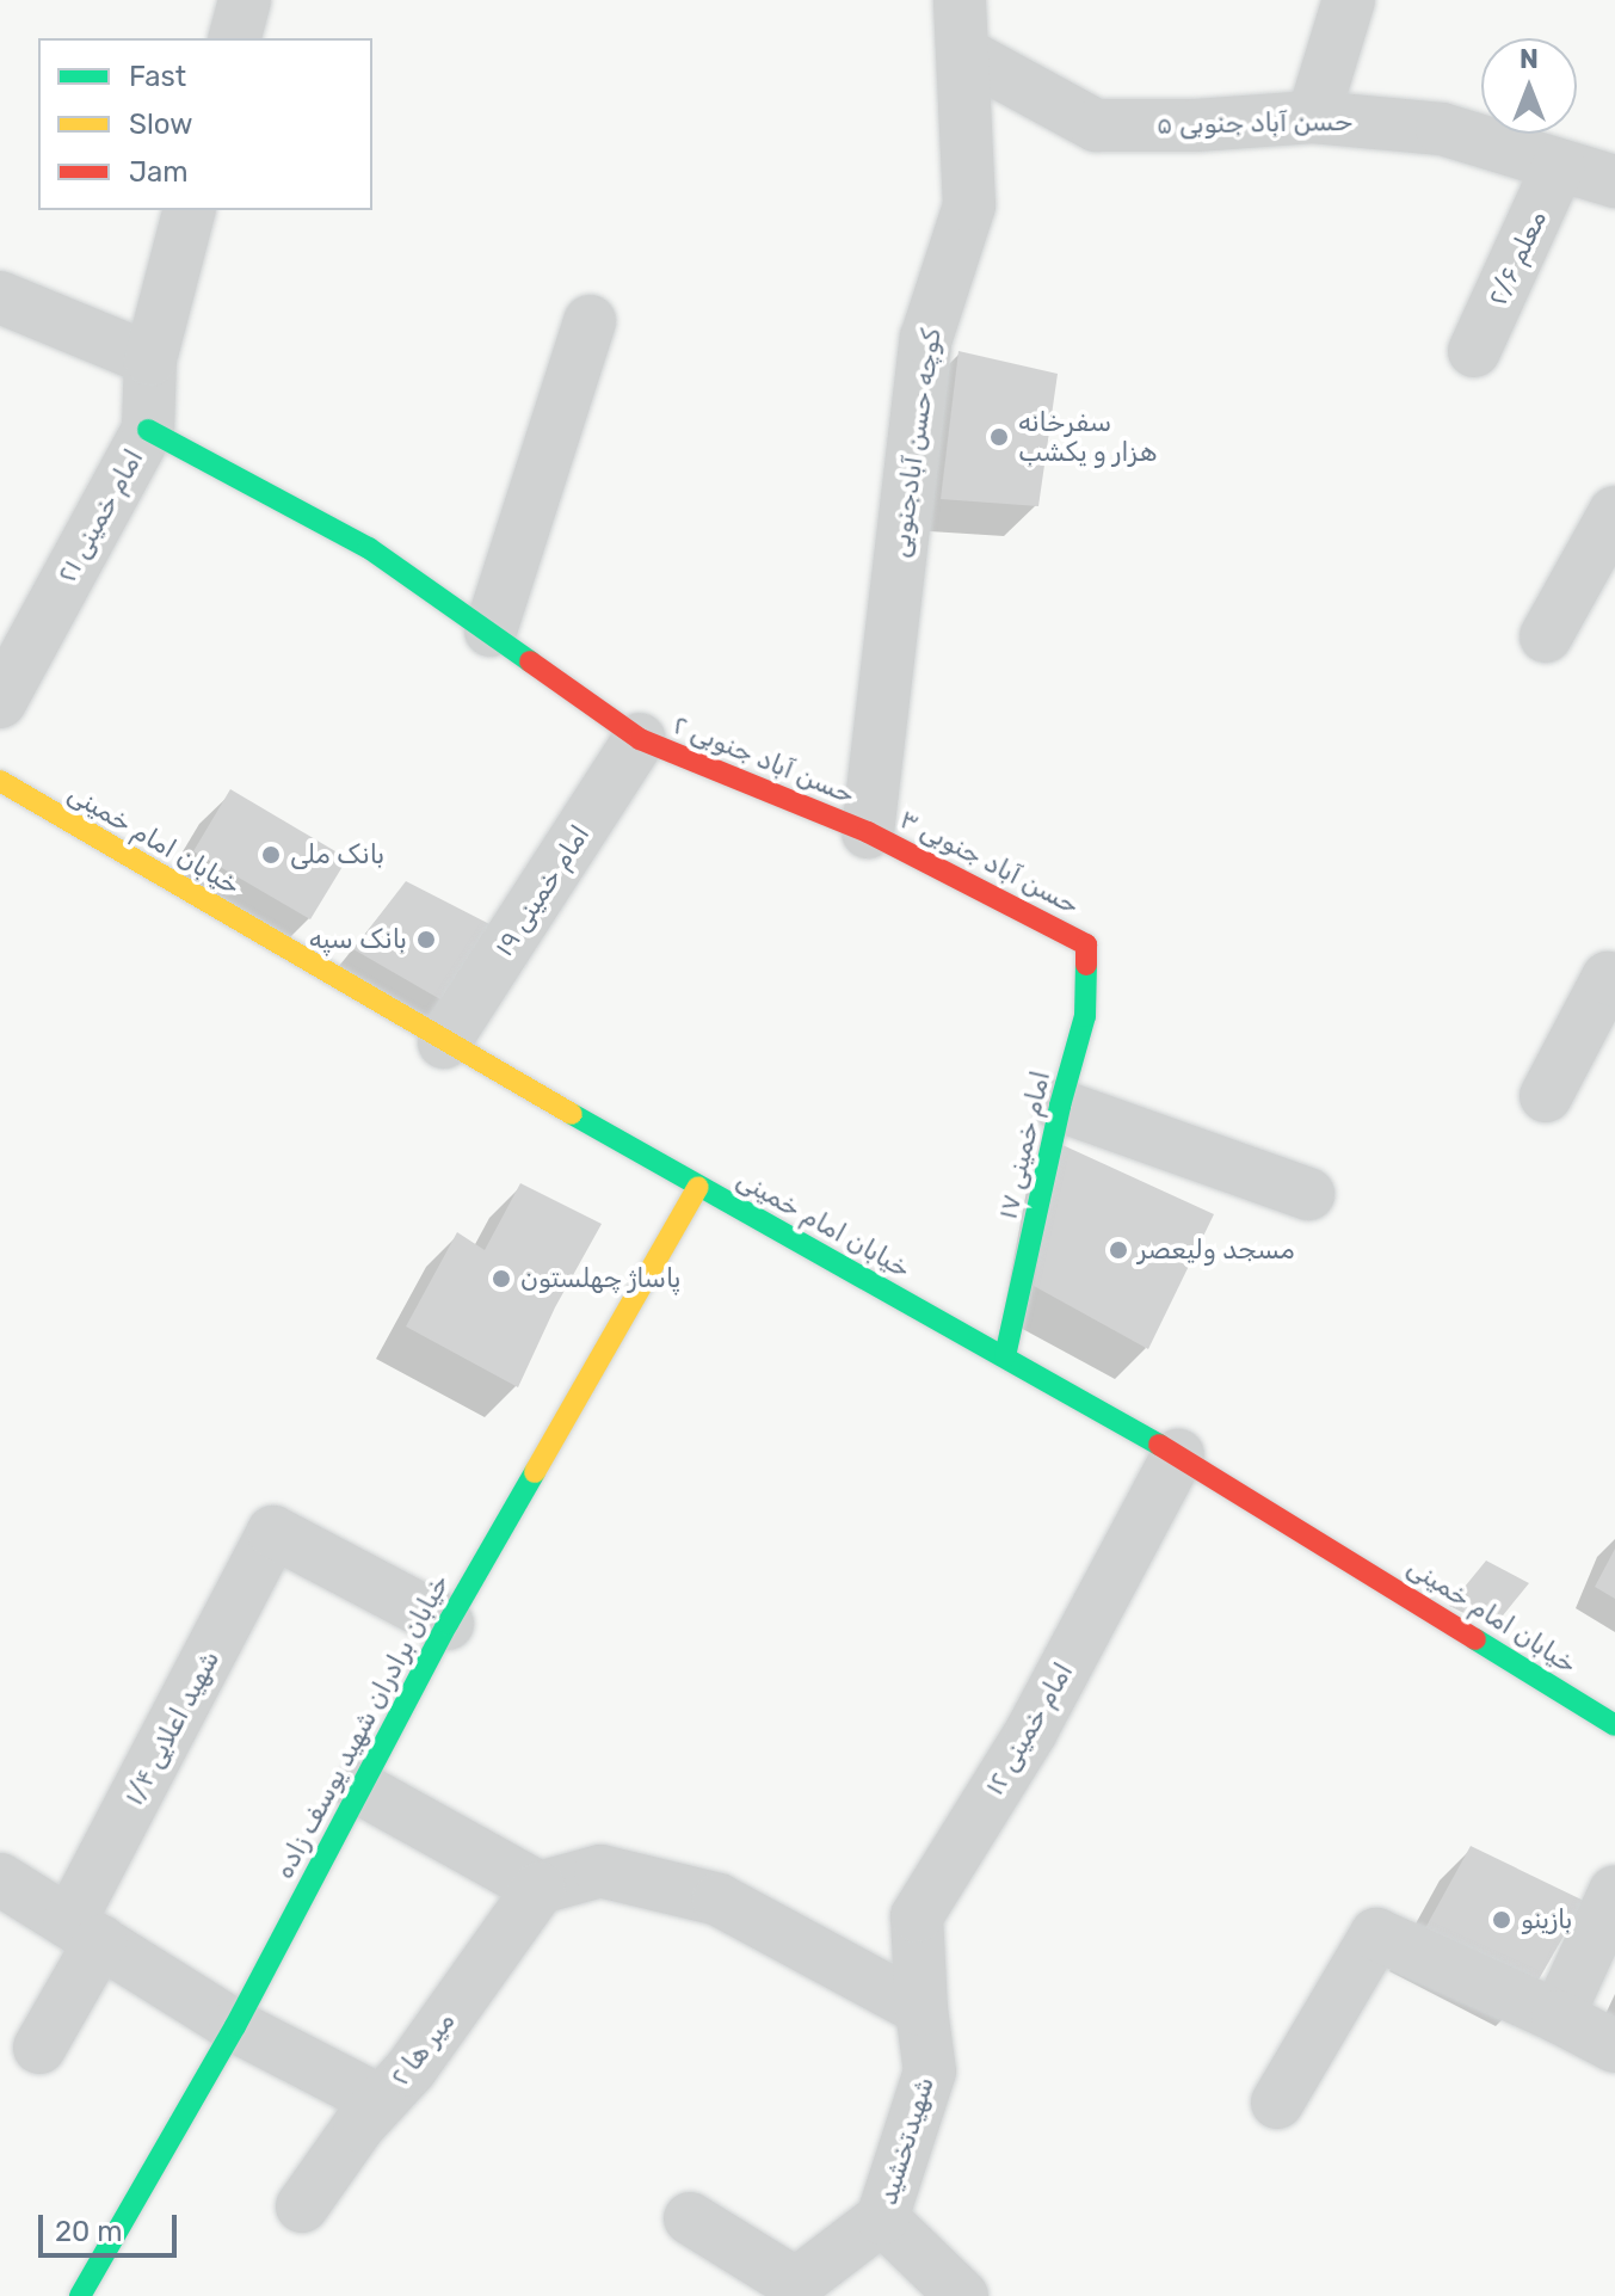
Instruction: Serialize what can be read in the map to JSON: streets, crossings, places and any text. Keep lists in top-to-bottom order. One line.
{"streets":{"street":["حسن آباد جنوبی ۵","معلم ۲/۶","کوچه حسن آبادجنوبی","امام خمینی ۲۱","حسن آباد جنوبی ۲","خیابان امام خمینی","حسن آباد جنوبی ۳","امام خمینی ۱۹","امام خمینی ۱۷","خیابان برادران شهید یوسف زاده","شهید اعلایی ۱/۴","امام خمینی ۱۲","میر ها ۲","شهیدتخشید"]},"crossings":[["حسن آباد جنوبی ۵","معلم ۲/۶"],["حسن آباد جنوبی ۵","کوچه حسن آبادجنوبی"],["کوچه حسن آبادجنوبی","حسن آباد جنوبی ۲"],["کوچه حسن آبادجنوبی","حسن آباد جنوبی ۳"],["امام خمینی ۲۱","حسن آباد جنوبی ۲"],["حسن آباد جنوبی ۲","حسن آباد جنوبی ۳"],["حسن آباد جنوبی ۲","امام خمینی ۱۹"],["خیابان امام خمینی","امام خمینی ۱۹"],["خیابان امام خمینی","امام خمینی ۱۷"],["خیابان امام خمینی","خیابان برادران شهید یوسف زاده"],["خیابان امام خمینی","امام خمینی ۱۲"],["حسن آباد جنوبی ۳","امام خمینی ۱۷"],["خیابان برادران شهید یوسف زاده","شهید اعلایی ۱/۴"],["امام خمینی ۱۲","شهیدتخشید"]],"places":["سفرخانه هزار و یکشب","بانک ملی","بانک سپه","مسجد ولیعصر","پاساژ چهلستون","بازینو"],"legend":["Fast","Slow","Jam"],"scale_bar":"20 m","north":"top"}
